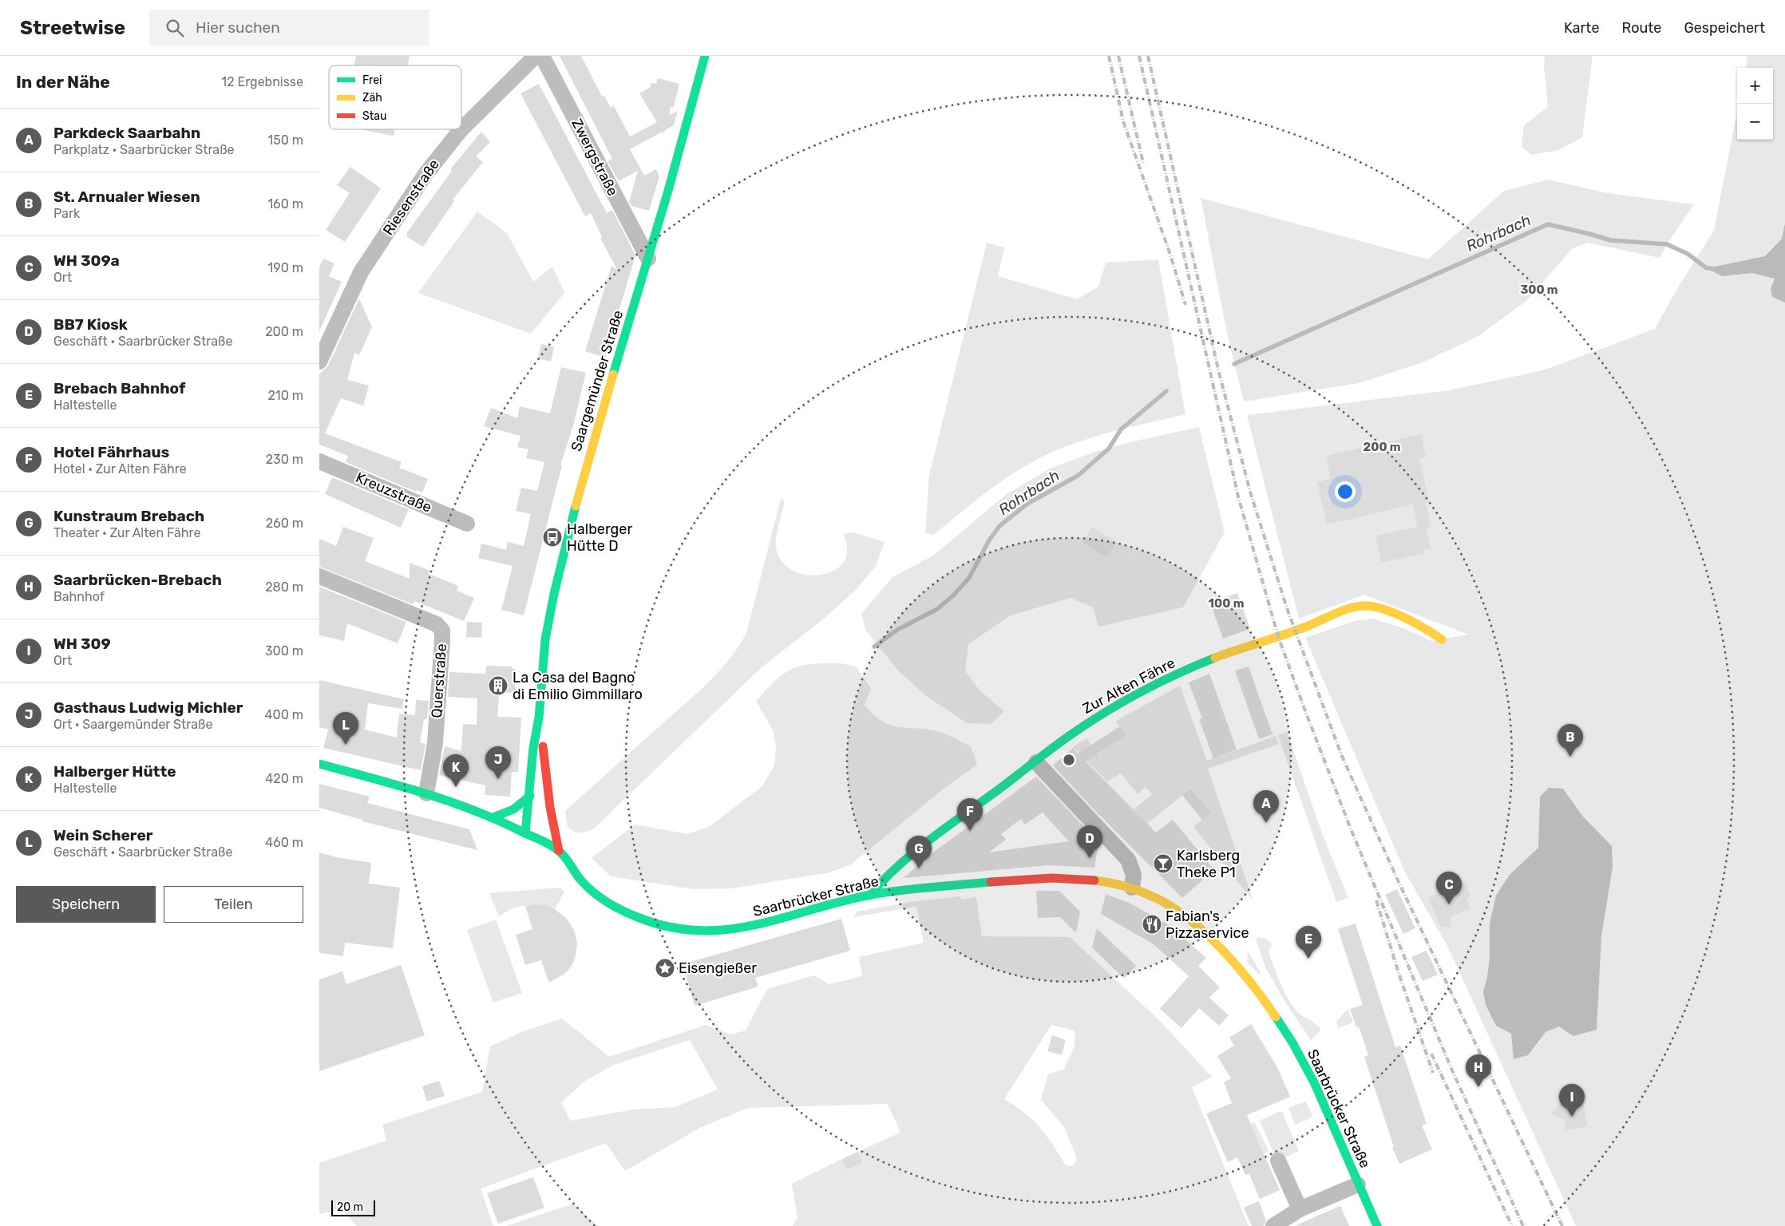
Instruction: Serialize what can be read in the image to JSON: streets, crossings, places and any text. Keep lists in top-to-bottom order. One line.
{"streets":{"main road":["Saargemünder Straße","Zur Alten Fähre","Saarbrücker Straße"],"street":["Zwergstraße","Riesenstraße","Kreuzstraße","Querstraße"]},"crossings":[["Zwergstraße","Saargemünder Straße"],["Saargemünder Straße","Saarbrücker Straße"],["Querstraße","Saarbrücker Straße"],["Zur Alten Fähre","Saarbrücker Straße"]],"water":["Rohrbach"],"places":{"bus stop":["Halberger Hütte D"],"building":["La Casa del Bagno di Emilio Gimmillaro"],"bar":["Karlsberg Theke P1"],"restaurant":["Fabian's Pizzaservice"],"place":["Eisengießer"]},"legend":["Frei","Zäh","Stau"],"scale_bar":"20 m","page":{"header":"Streetwise","search":"Hier suchen","nav":["Karte","Route","Gespeichert"],"heading":["In der Nähe","12 Ergebnisse"],"map_buttons":["+","−"],"list":[{"mark":"A","name":"Parkdeck Saarbahn","note":"Parkplatz · Saarbrücker Straße","value":"150 m"},{"mark":"B","name":"St. Arnualer Wiesen","note":"Park","value":"160 m"},{"mark":"C","name":"WH 309a","note":"Ort","value":"190 m"},{"mark":"D","name":"BB7 Kiosk","note":"Geschäft · Saarbrücker Straße","value":"200 m"},{"mark":"E","name":"Brebach Bahnhof","note":"Haltestelle","value":"210 m"},{"mark":"F","name":"Hotel Fährhaus","note":"Hotel · Zur Alten Fähre","value":"230 m"},{"mark":"G","name":"Kunstraum Brebach","note":"Theater · Zur Alten Fähre","value":"260 m"},{"mark":"H","name":"Saarbrücken-Brebach","note":"Bahnhof","value":"280 m"},{"mark":"I","name":"WH 309","note":"Ort","value":"300 m"},{"mark":"J","name":"Gasthaus Ludwig Michler","note":"Ort · Saargemünder Straße","value":"400 m"},{"mark":"K","name":"Halberger Hütte","note":"Haltestelle","value":"420 m"},{"mark":"L","name":"Wein Scherer","note":"Geschäft · Saarbrücker Straße","value":"460 m"}],"pins":["L","B","J","K","A","F","D","G","C","E","H","I"],"buttons":["Speichern","Teilen"],"scale":"20 m"},"rings":["300 m","200 m","100 m"]}
